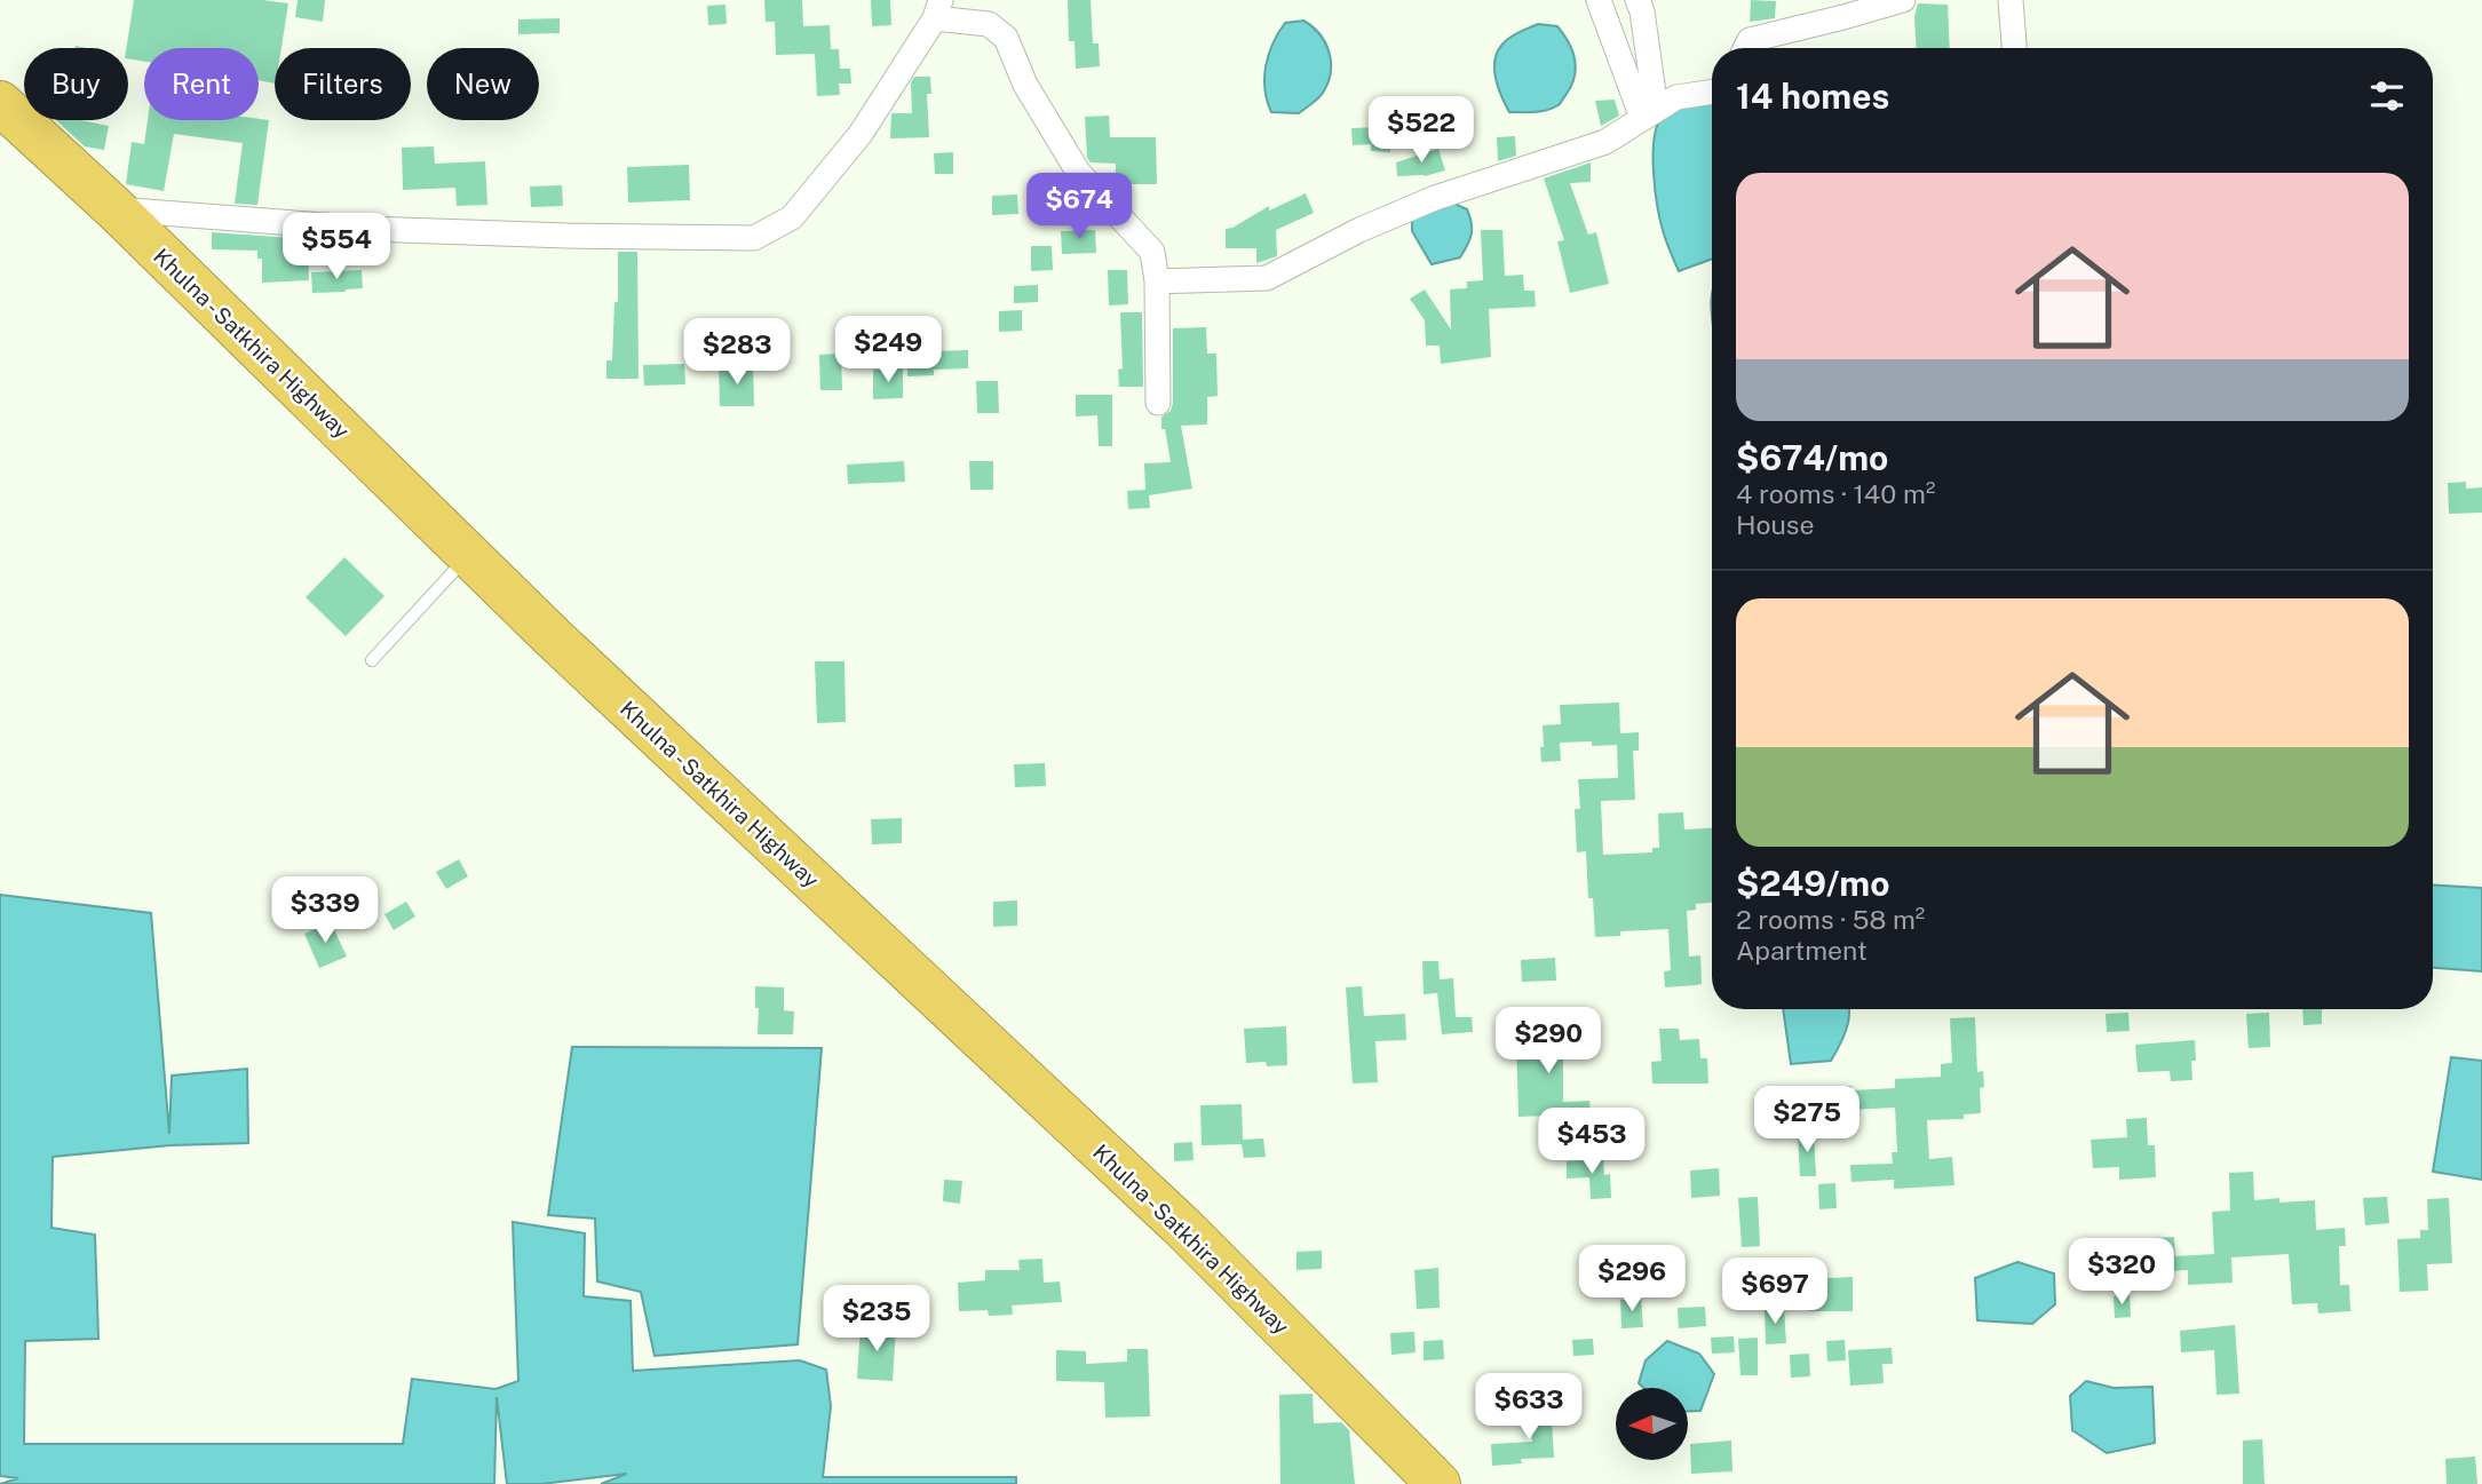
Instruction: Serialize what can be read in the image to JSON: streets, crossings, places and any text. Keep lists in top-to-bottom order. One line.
{"streets":{"highway":["Khulna - Satkhira Highway"]},"north":"left","page":{"chip":["Buy","Rent","Filters","New"],"heading":"14 homes","price":["$522","$674","$554","$249","$283","$339","$290","$275","$453","$320","$296","$697","$235","$633"],"list":[{"name":"$674/mo","note":"4 rooms · 140 m² · House"},{"name":"$249/mo","note":"2 rooms · 58 m² · Apartment"}]}}
